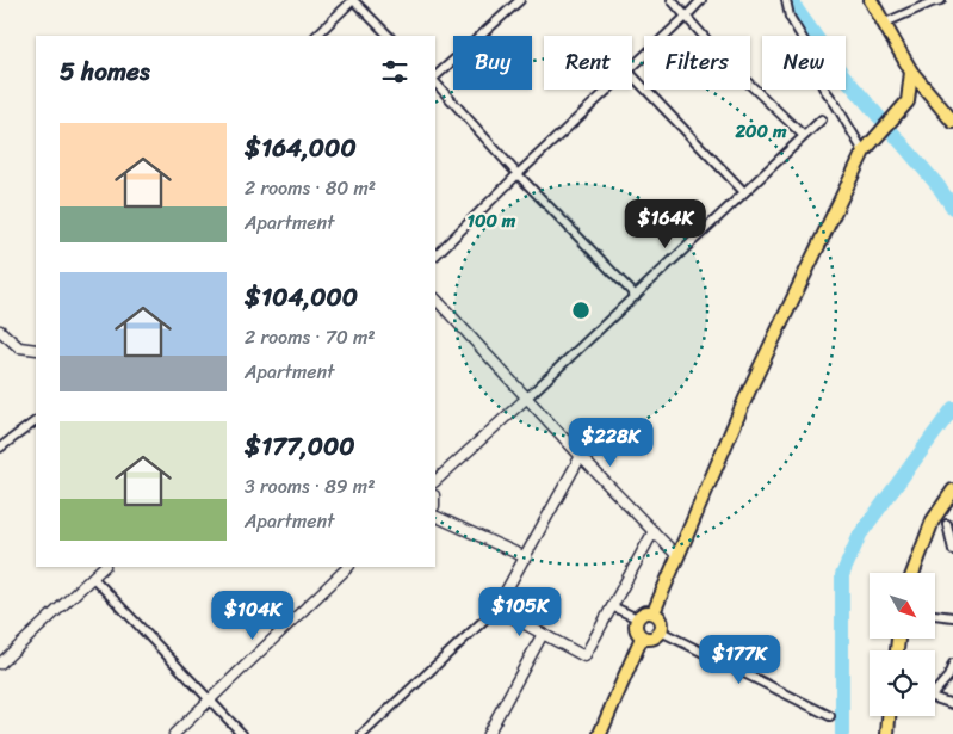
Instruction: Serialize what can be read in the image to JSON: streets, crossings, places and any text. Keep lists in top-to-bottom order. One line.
{"north":"bottom right","page":{"chip":["Buy","Rent","Filters","New"],"heading":"5 homes","list":[{"name":"$164,000","note":"2 rooms · 80 m² · Apartment"},{"name":"$104,000","note":"2 rooms · 70 m² · Apartment"},{"name":"$177,000","note":"3 rooms · 89 m² · Apartment"}],"price":["$164K","$228K","$105K","$104K","$177K"]},"rings":["200 m","100 m"]}
